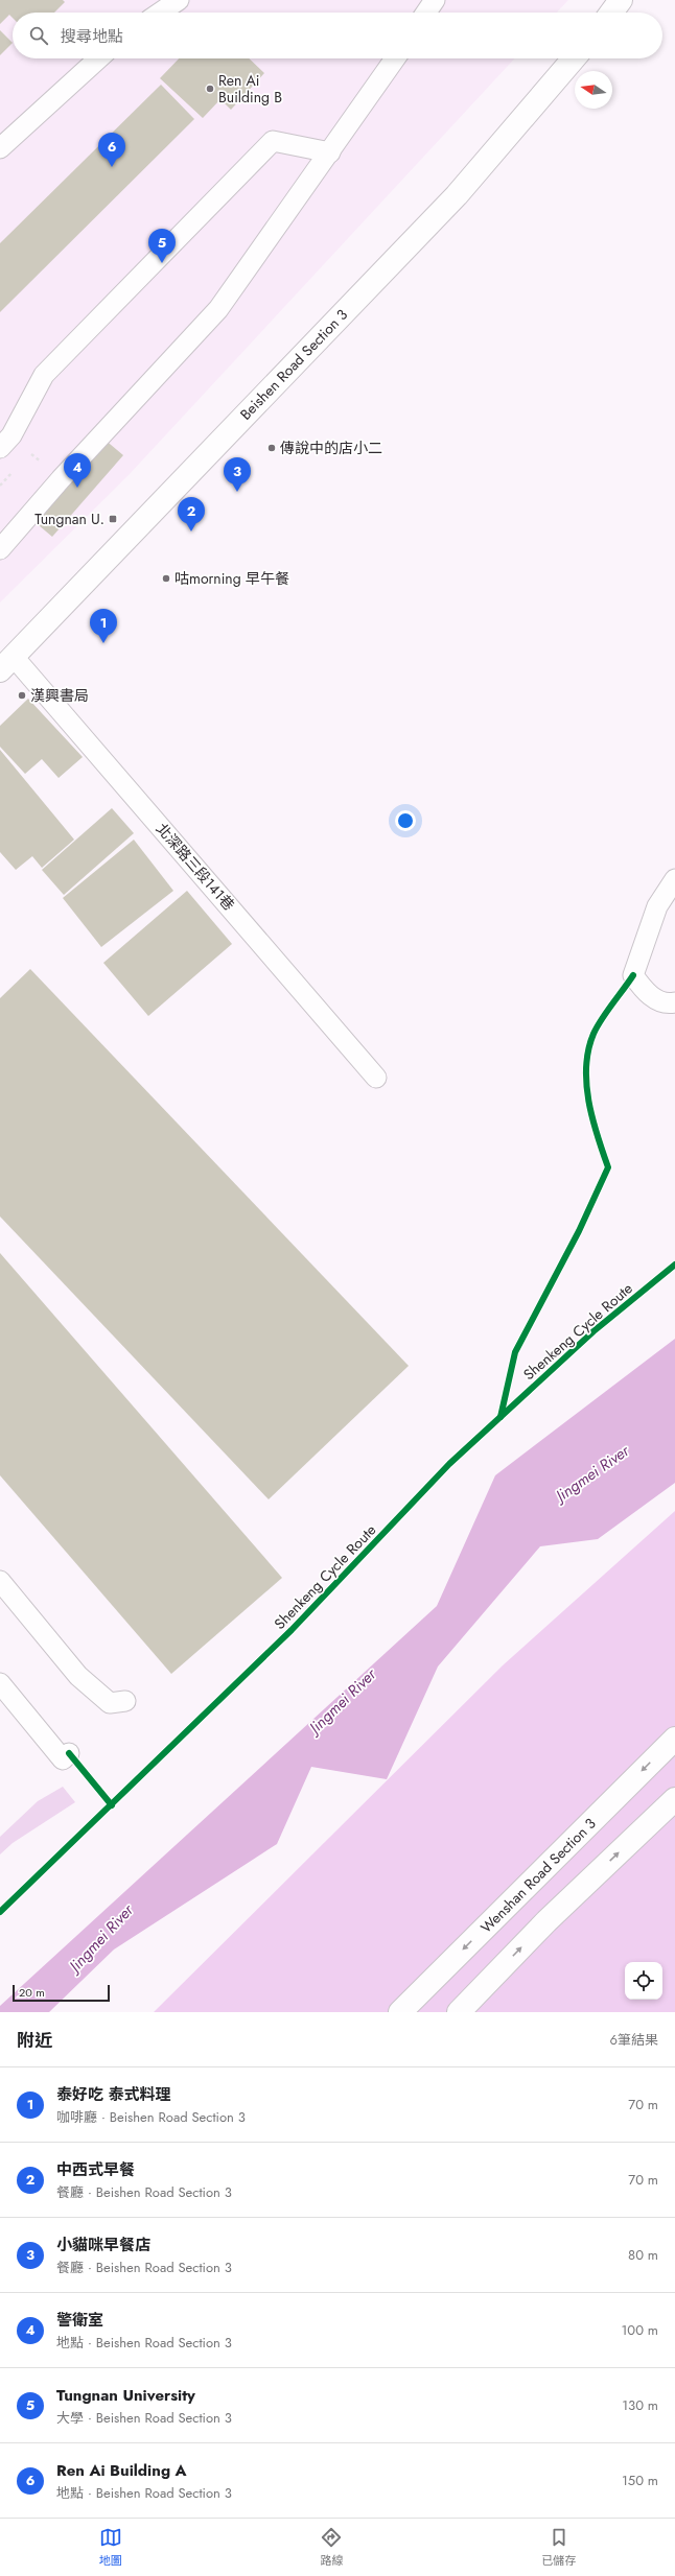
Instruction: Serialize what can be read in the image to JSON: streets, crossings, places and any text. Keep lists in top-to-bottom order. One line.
{"streets":{"main road":["Beishen Road Section 3","Wenshan Road Section 3"],"lane":["北深路三段141巷"],"cycle path":["Shenkeng Cycle Route"]},"crossings":[["Beishen Road Section 3","北深路三段141巷"]],"water":["Jingmei River"],"places":{"other":["Ren Ai Building B","傳說中的店小二","咕morning 早午餐","漢興書局"],"transit":["Tungnan U."]},"scale_bar":"20 m","north":"left","page":{"search":"搜尋地點","pins":["6","5","4","3","2","1"],"scale":"20 m","heading":["附近","6筆結果"],"list":[{"mark":"1","name":"泰好吃 泰式料理","note":"咖啡廳 · Beishen Road Section 3","value":"70 m"},{"mark":"2","name":"中西式早餐","note":"餐廳 · Beishen Road Section 3","value":"70 m"},{"mark":"3","name":"小貓咪早餐店","note":"餐廳 · Beishen Road Section 3","value":"80 m"},{"mark":"4","name":"警衛室","note":"地點 · Beishen Road Section 3","value":"100 m"},{"mark":"5","name":"Tungnan University","note":"大學 · Beishen Road Section 3","value":"130 m"},{"mark":"6","name":"Ren Ai Building A","note":"地點 · Beishen Road Section 3","value":"150 m"}],"nav":["地圖","路線","已儲存"]}}
